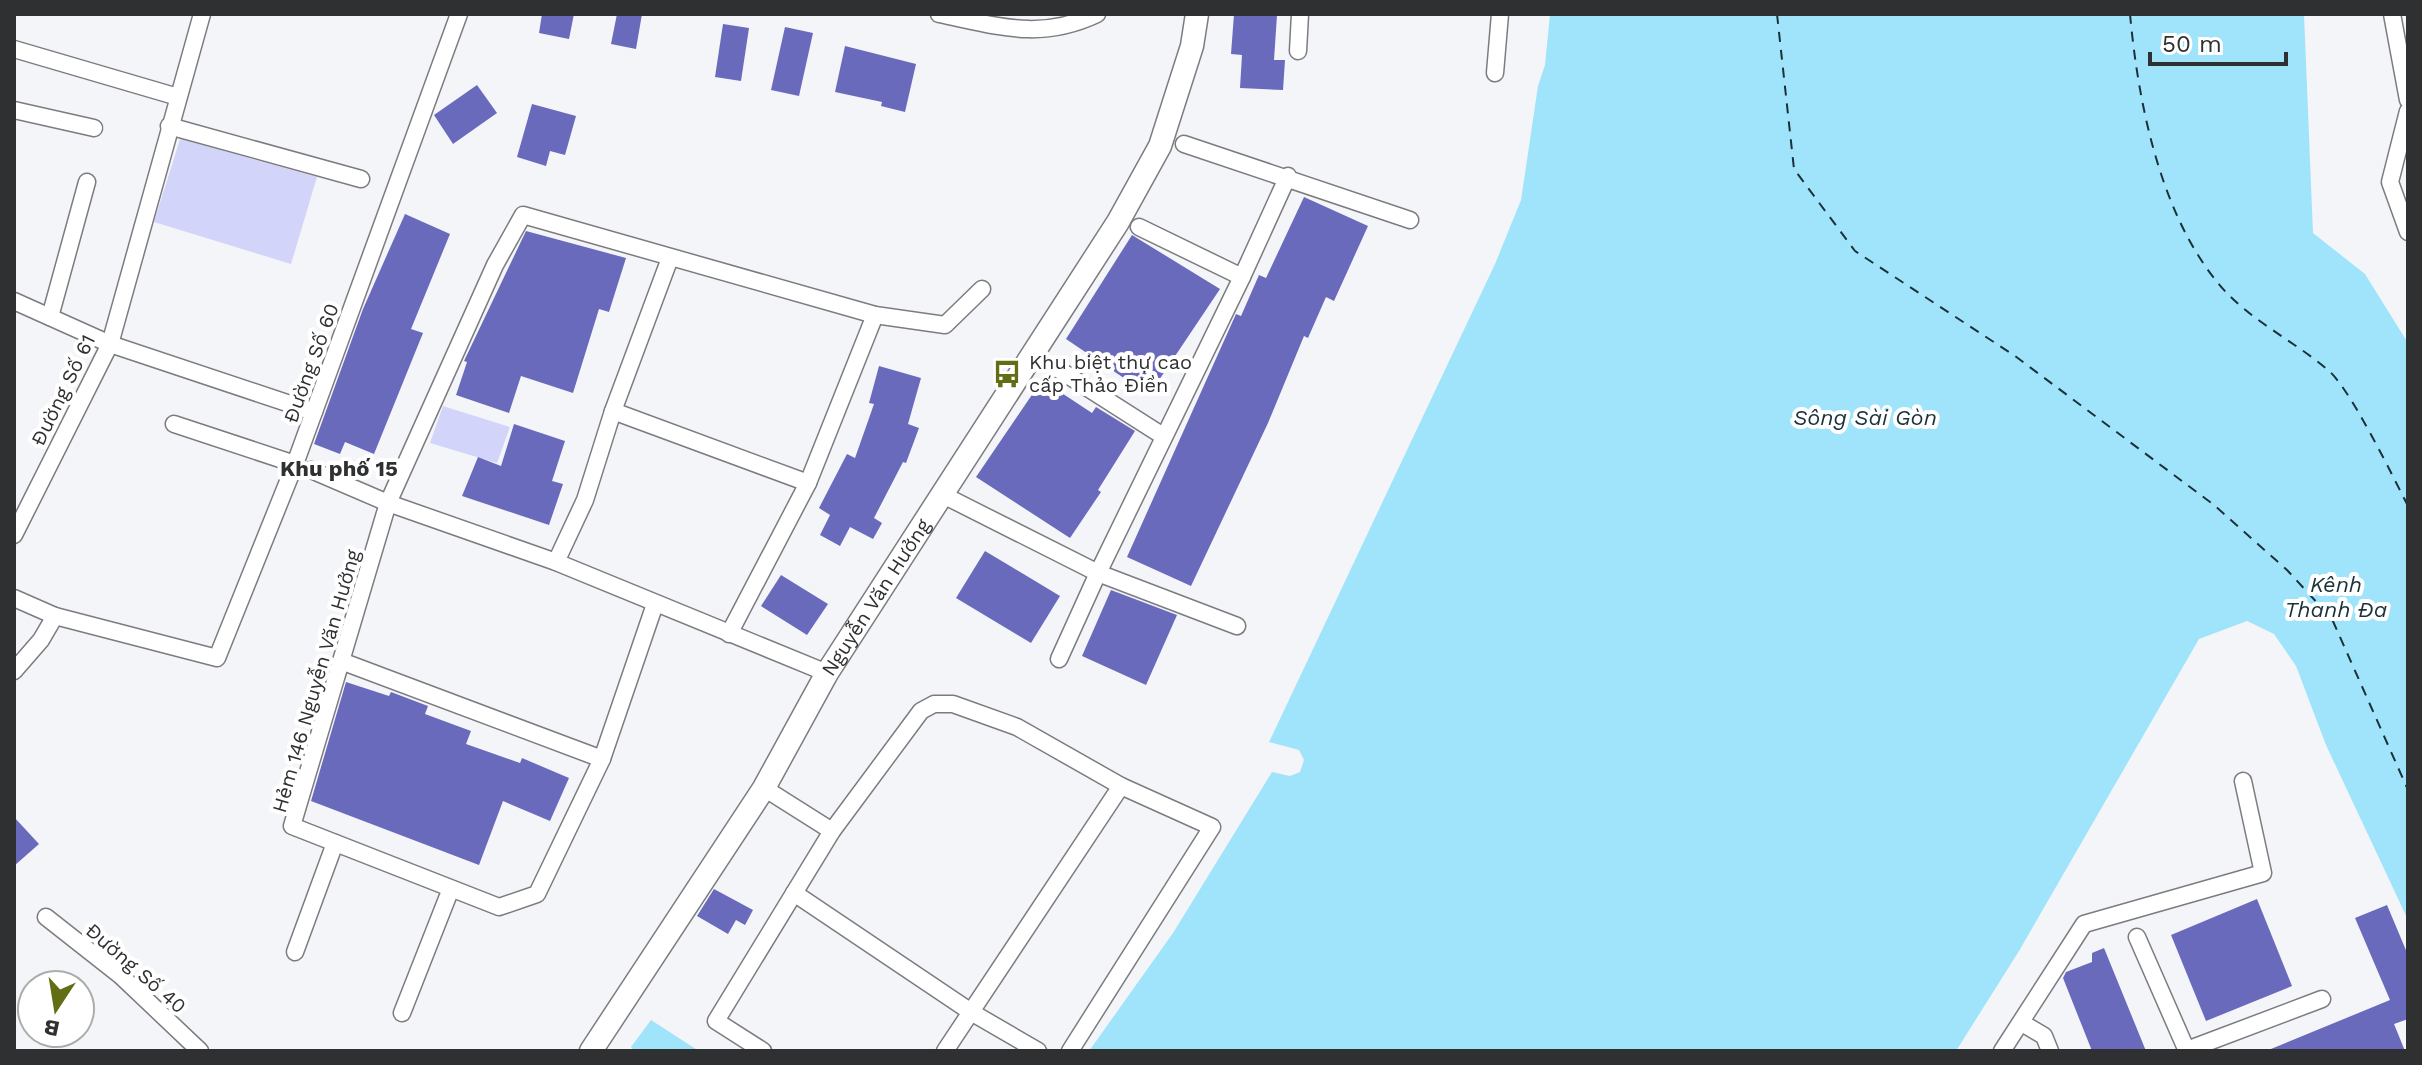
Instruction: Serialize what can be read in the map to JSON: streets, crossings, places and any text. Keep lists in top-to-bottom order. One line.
{"streets":{"main road":["Nguyễn Văn Hưởng"],"street":["Đường Số 60","Đường Số 61","Hẻm 146 Nguyễn Văn Hưởng","Đường Số 40"]},"districts":["Khu phố 15"],"water":["Sông Sài Gòn","Kênh Thanh Đa"],"places":{"bus stop":["Khu biệt thự cao cấp Thảo Điền"]},"scale_bar":"50 m","north":"bottom"}
